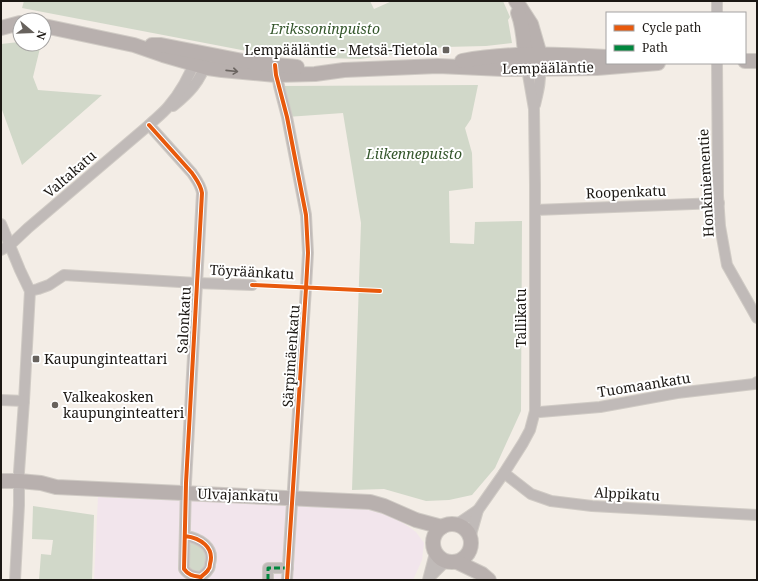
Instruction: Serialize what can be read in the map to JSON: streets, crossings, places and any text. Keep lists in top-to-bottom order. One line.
{"streets":{"main road":["Lempääläntie","Ulvajankatu"],"street":["Valtakatu","Honkiniementie","Roopenkatu","Töyräänkatu","Tallikatu","Salonkatu","Särpimäenkatu","Tuomaankatu","Alppikatu"]},"crossings":[["Lempääläntie","Valtakatu"],["Lempääläntie","Tallikatu"],["Lempääläntie","Särpimäenkatu"],["Valtakatu","Salonkatu"],["Honkiniementie","Roopenkatu"],["Roopenkatu","Tallikatu"],["Töyräänkatu","Salonkatu"],["Tallikatu","Tuomaankatu"],["Tallikatu","Alppikatu"],["Tallikatu","Ulvajankatu"],["Salonkatu","Ulvajankatu"],["Särpimäenkatu","Ulvajankatu"]],"parks":["Erikssoninpuisto","Liikennepuisto"],"places":{"transit":["Lempääläntie - Metsä-Tietola","Kaupunginteattari"],"other":["Valkeakosken kaupunginteatteri"]},"legend":["Cycle path","Path"],"north":"right"}
